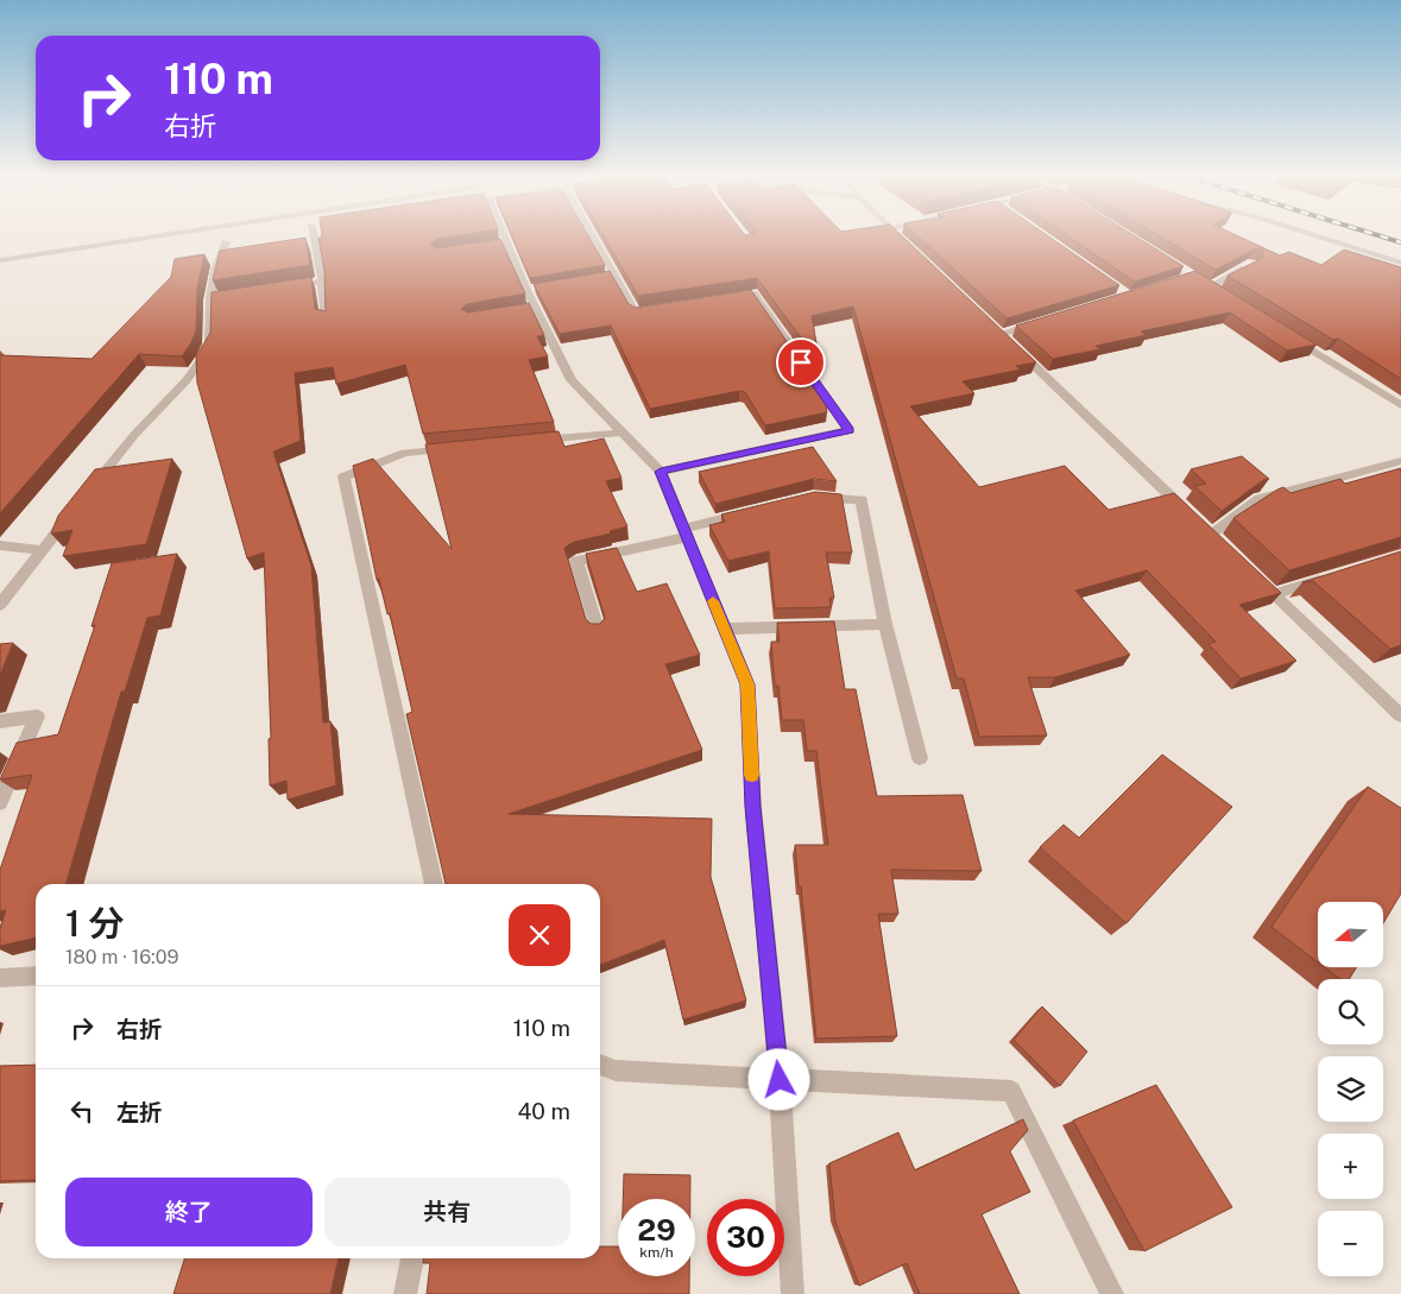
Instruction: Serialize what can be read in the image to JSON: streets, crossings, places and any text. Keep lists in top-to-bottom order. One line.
{"north":"left","page":{"turn":["110 m","右折"],"heading":["1 分","180 m · 16:09"],"map_buttons":["+","−"],"list":[{"name":"右折","value":"110 m"},{"name":"左折","value":"40 m"}],"buttons":["終了","共有"],"speed":"29 km/h","limit":"30"}}
